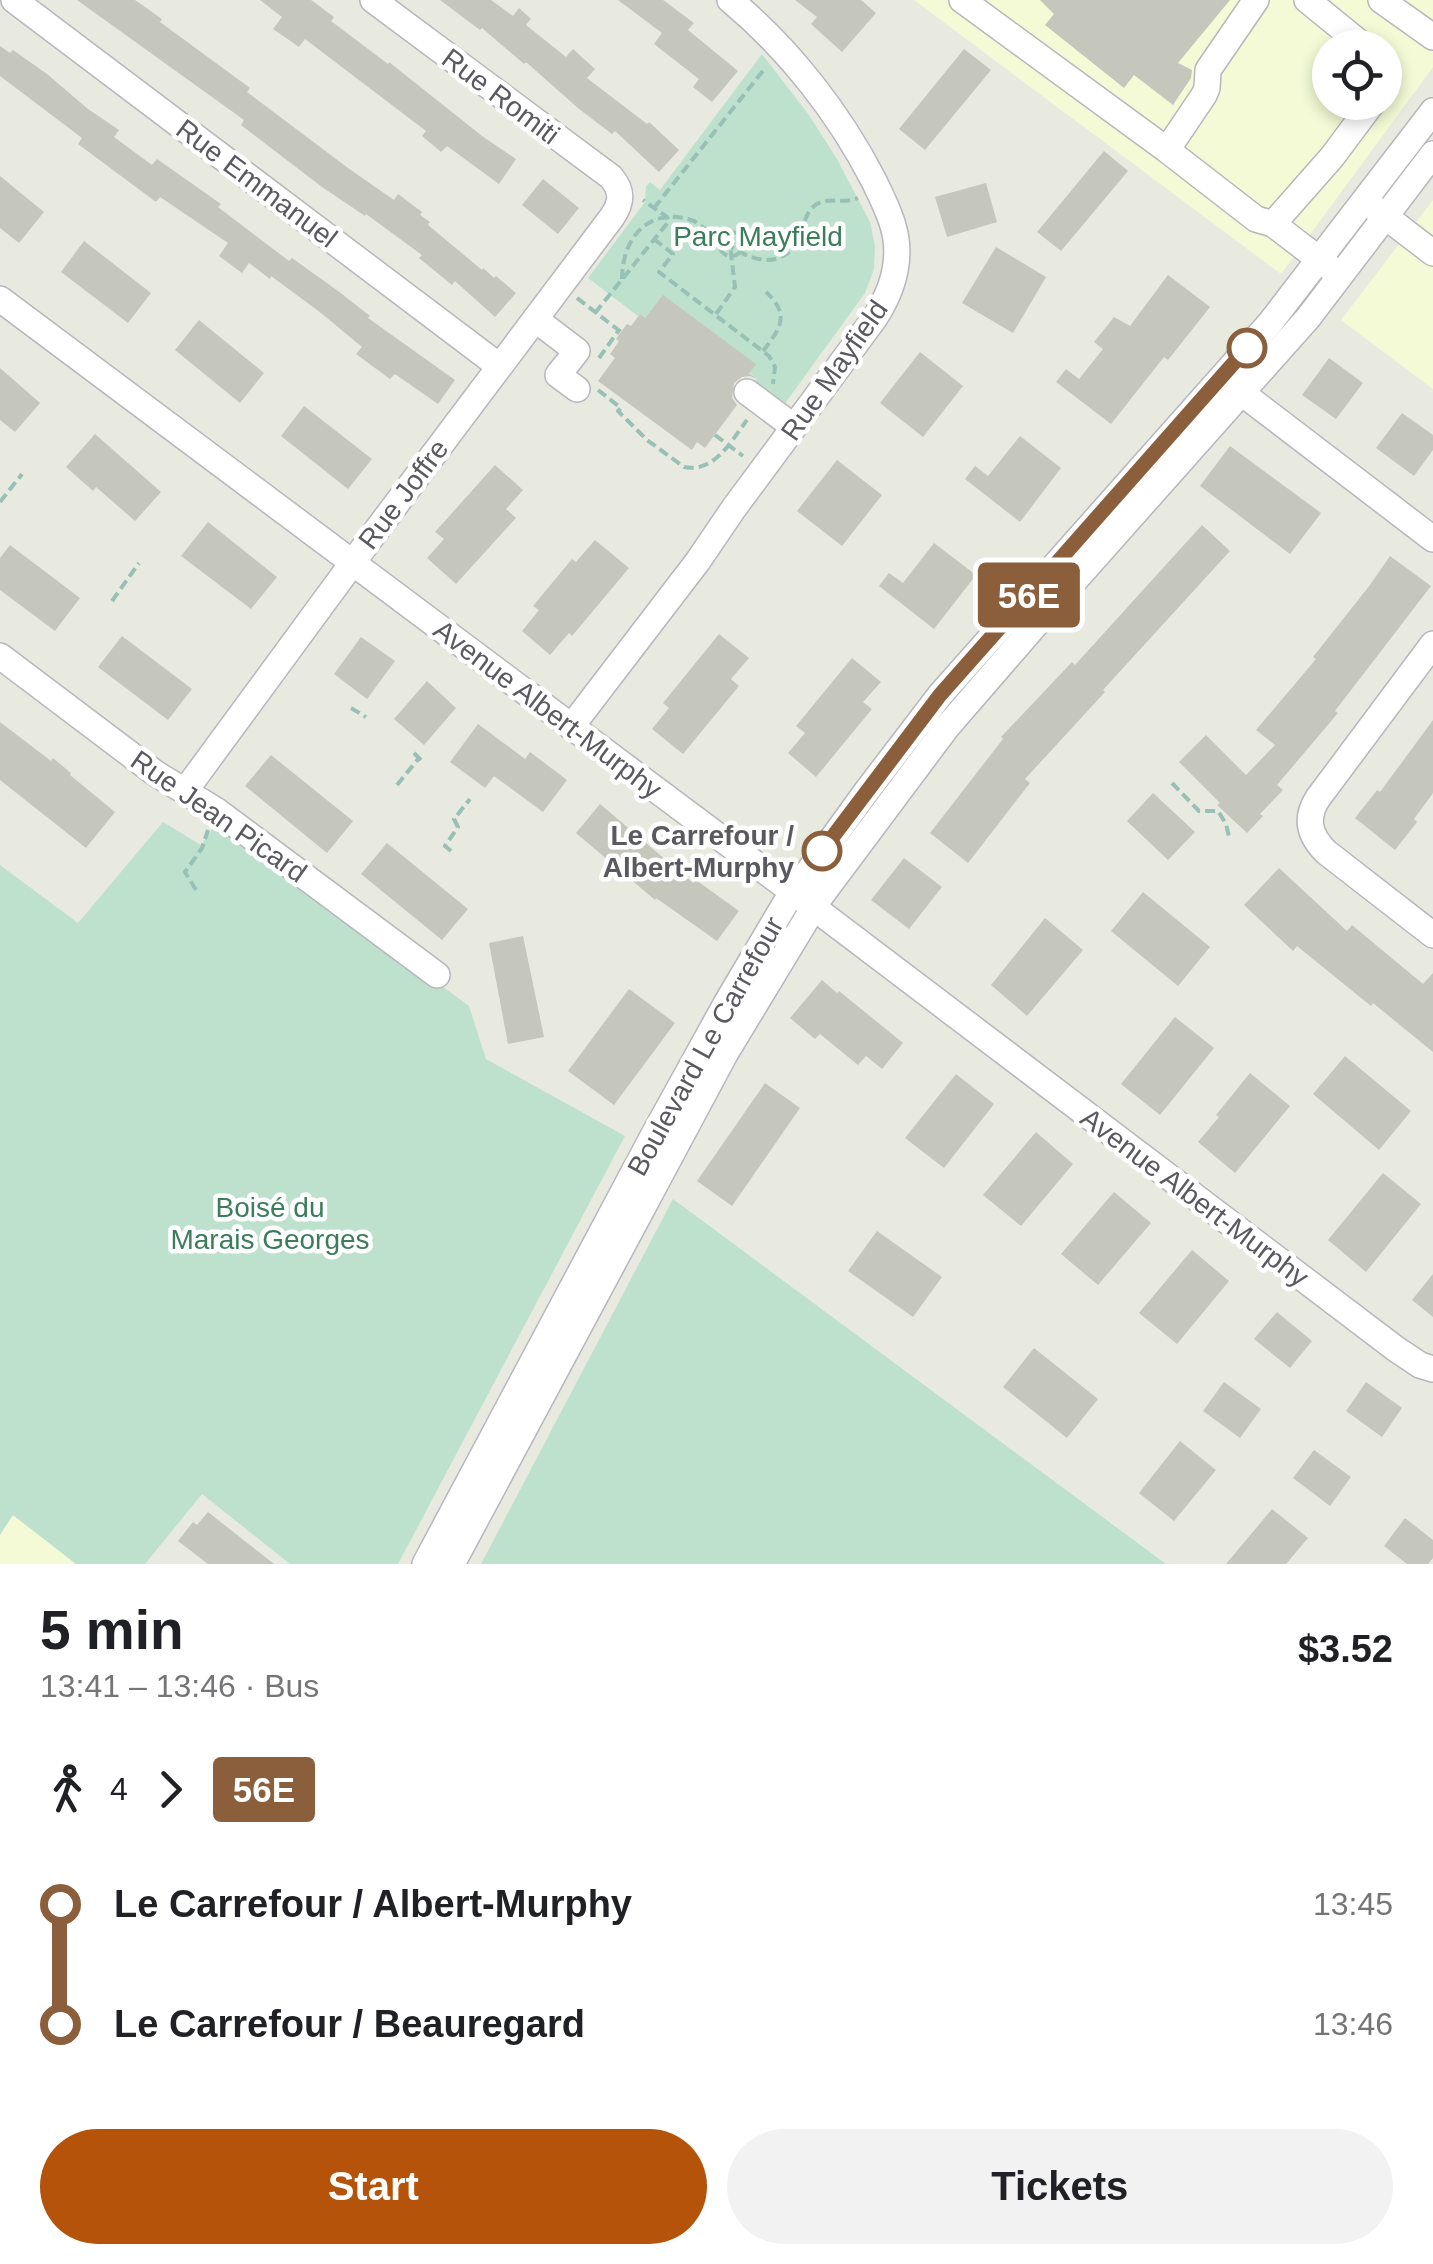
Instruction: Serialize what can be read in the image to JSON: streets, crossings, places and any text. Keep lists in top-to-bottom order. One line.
{"streets":{"street":["Rue Romiti","Rue Emmanuel","Rue Mayfield","Rue Joffre","Avenue Albert-Murphy","Rue Jean Picard","Boulevard Le Carrefour"]},"crossings":[["Rue Romiti","Rue Joffre"],["Rue Emmanuel","Rue Joffre"],["Rue Mayfield","Avenue Albert-Murphy"],["Rue Joffre","Avenue Albert-Murphy"],["Rue Joffre","Rue Jean Picard"],["Avenue Albert-Murphy","Boulevard Le Carrefour"]],"parks":["Parc Mayfield","Boisé du Marais Georges"],"places":["Le Carrefour / Albert-Murphy"],"lines":["bus line 56E"],"page":{"on_map":"56E","heading":["5 min","13:41 – 13:46 · Bus","$3.52"],"legs":["4","56E"],"list":[{"name":"Le Carrefour / Albert-Murphy","value":"13:45"},{"name":"Le Carrefour / Beauregard","value":"13:46"}],"buttons":["Start","Tickets"]}}
